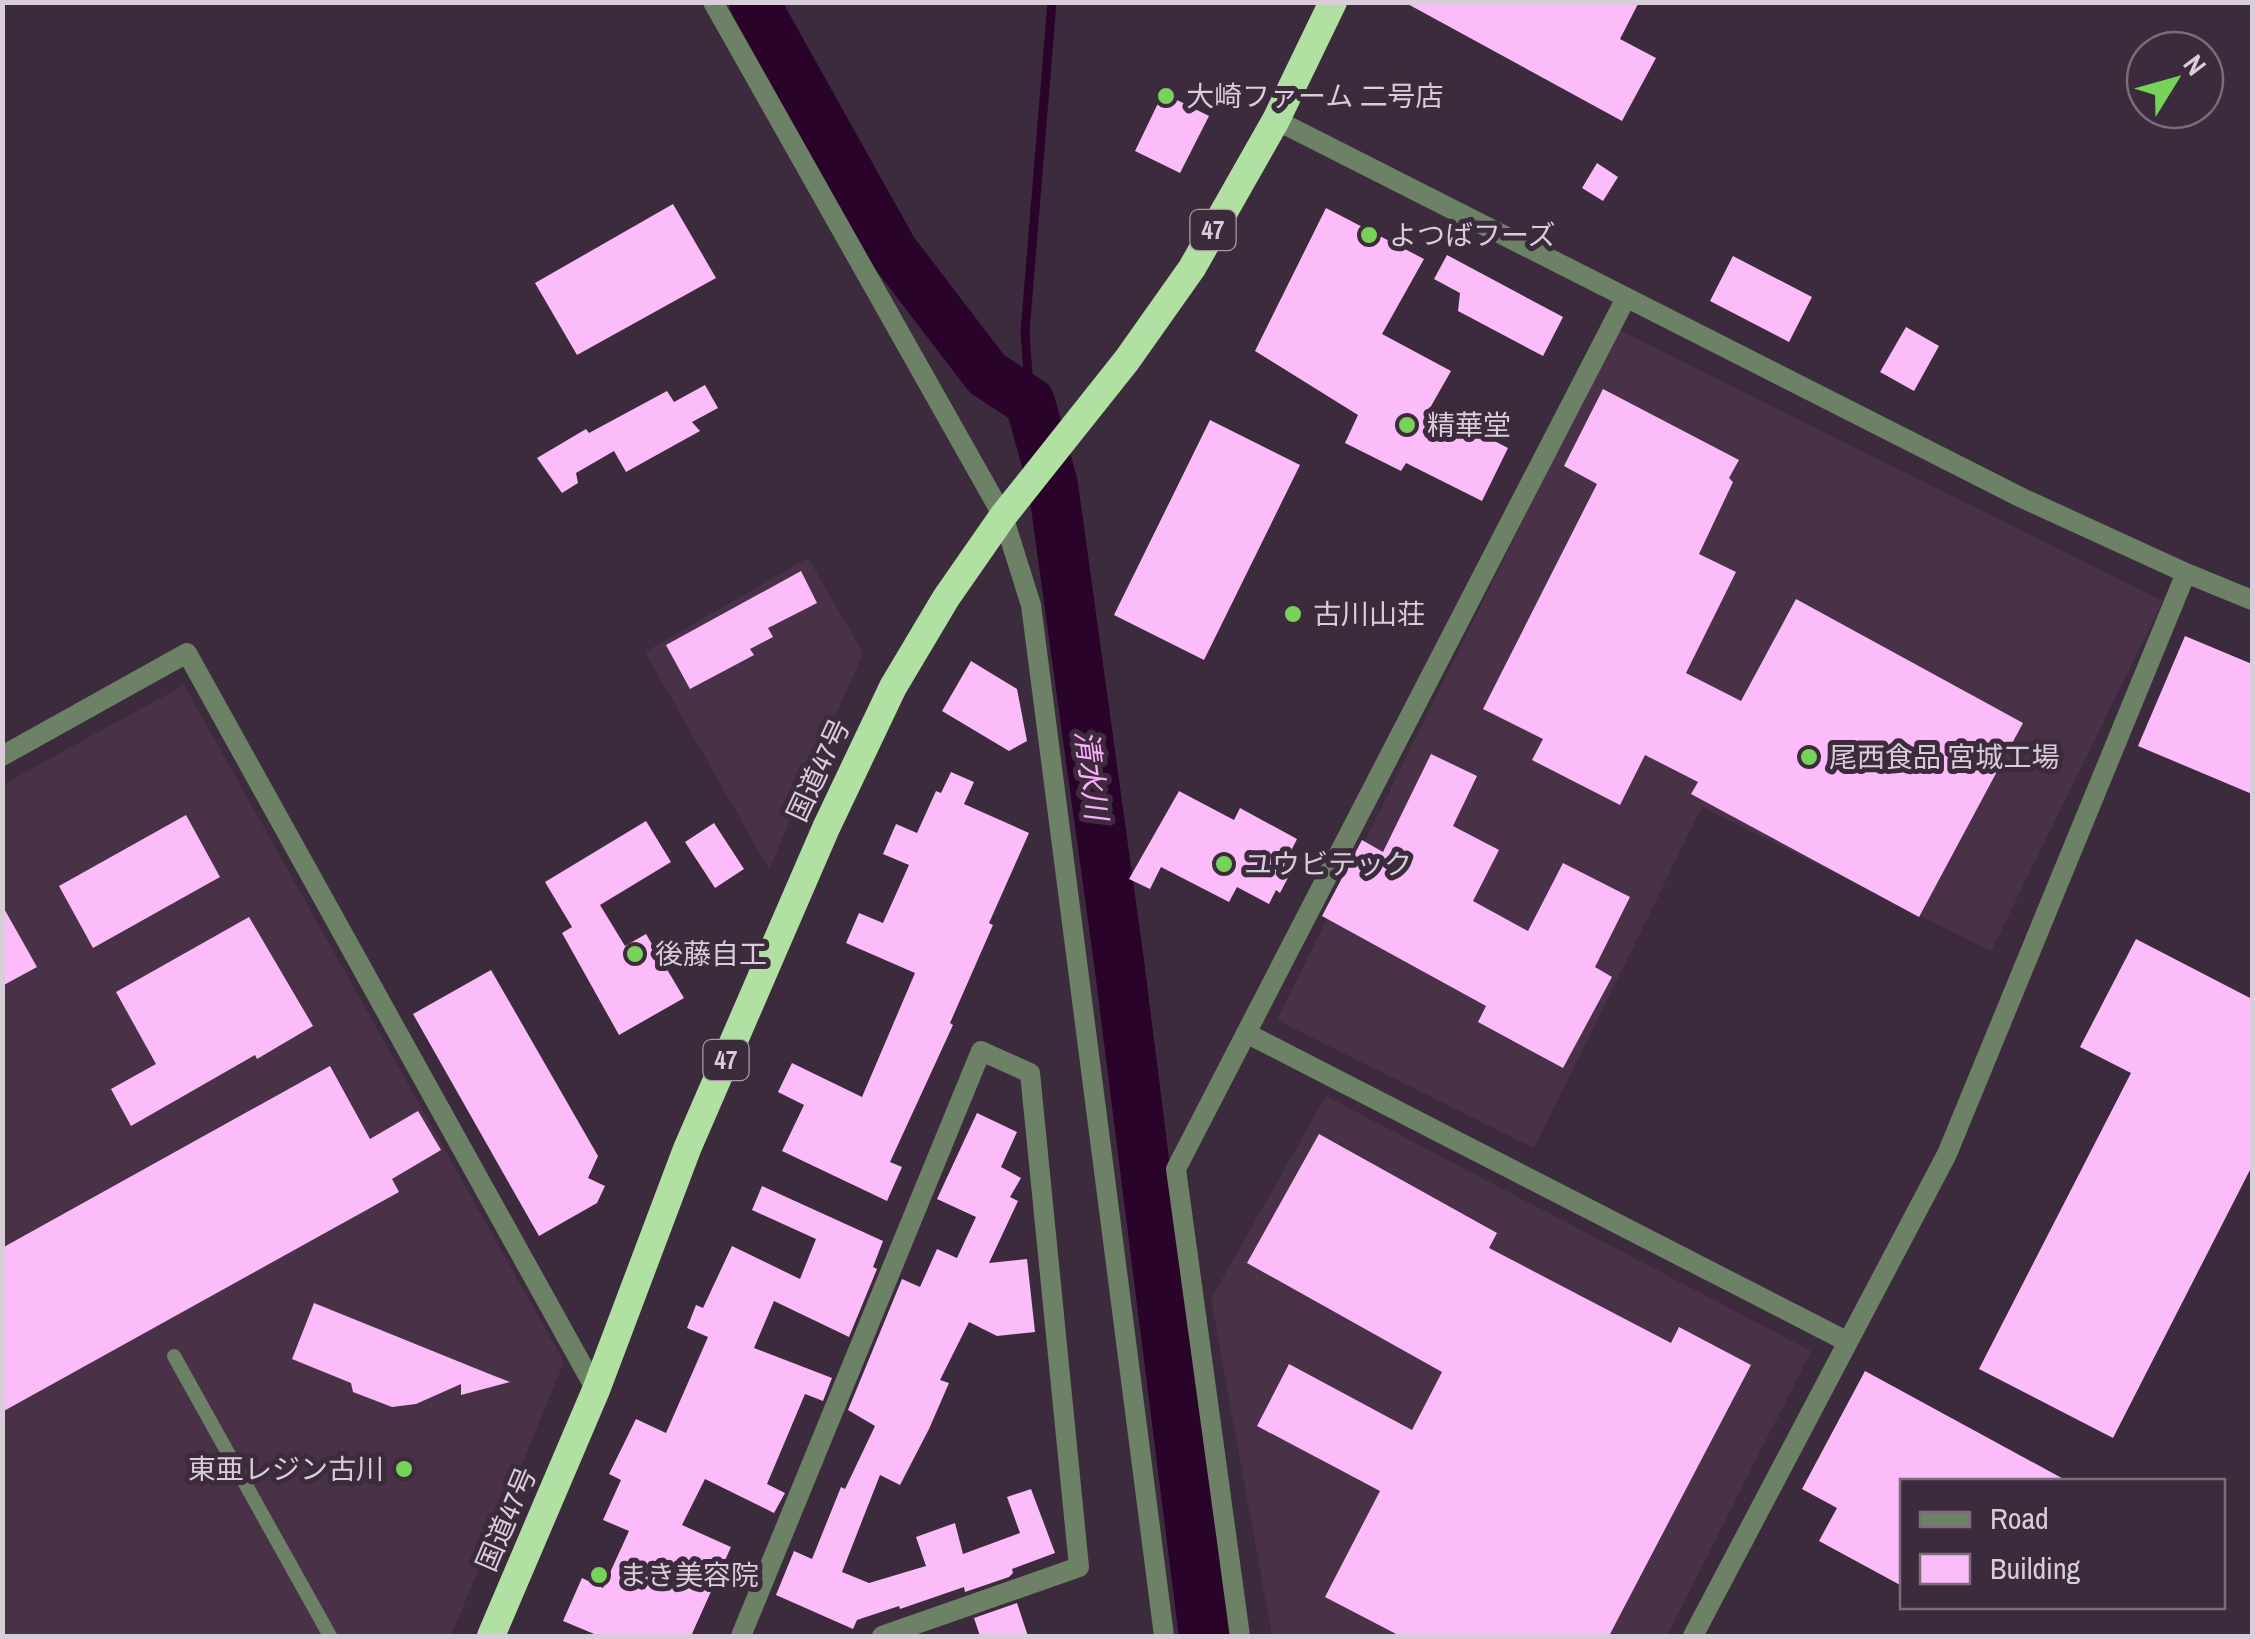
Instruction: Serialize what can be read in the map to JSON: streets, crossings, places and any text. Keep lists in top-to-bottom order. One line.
{"streets":{"highway":["47","国道47号"]},"water":["清水川"],"places":["大崎ファーム 二号店","よつばフーズ","精華堂","古川山荘","尾西食品 宮城工場","ユウビテック","後藤自工","東亜レジン古川","まき美容院"],"legend":["Road","Building"],"north":"top right"}
